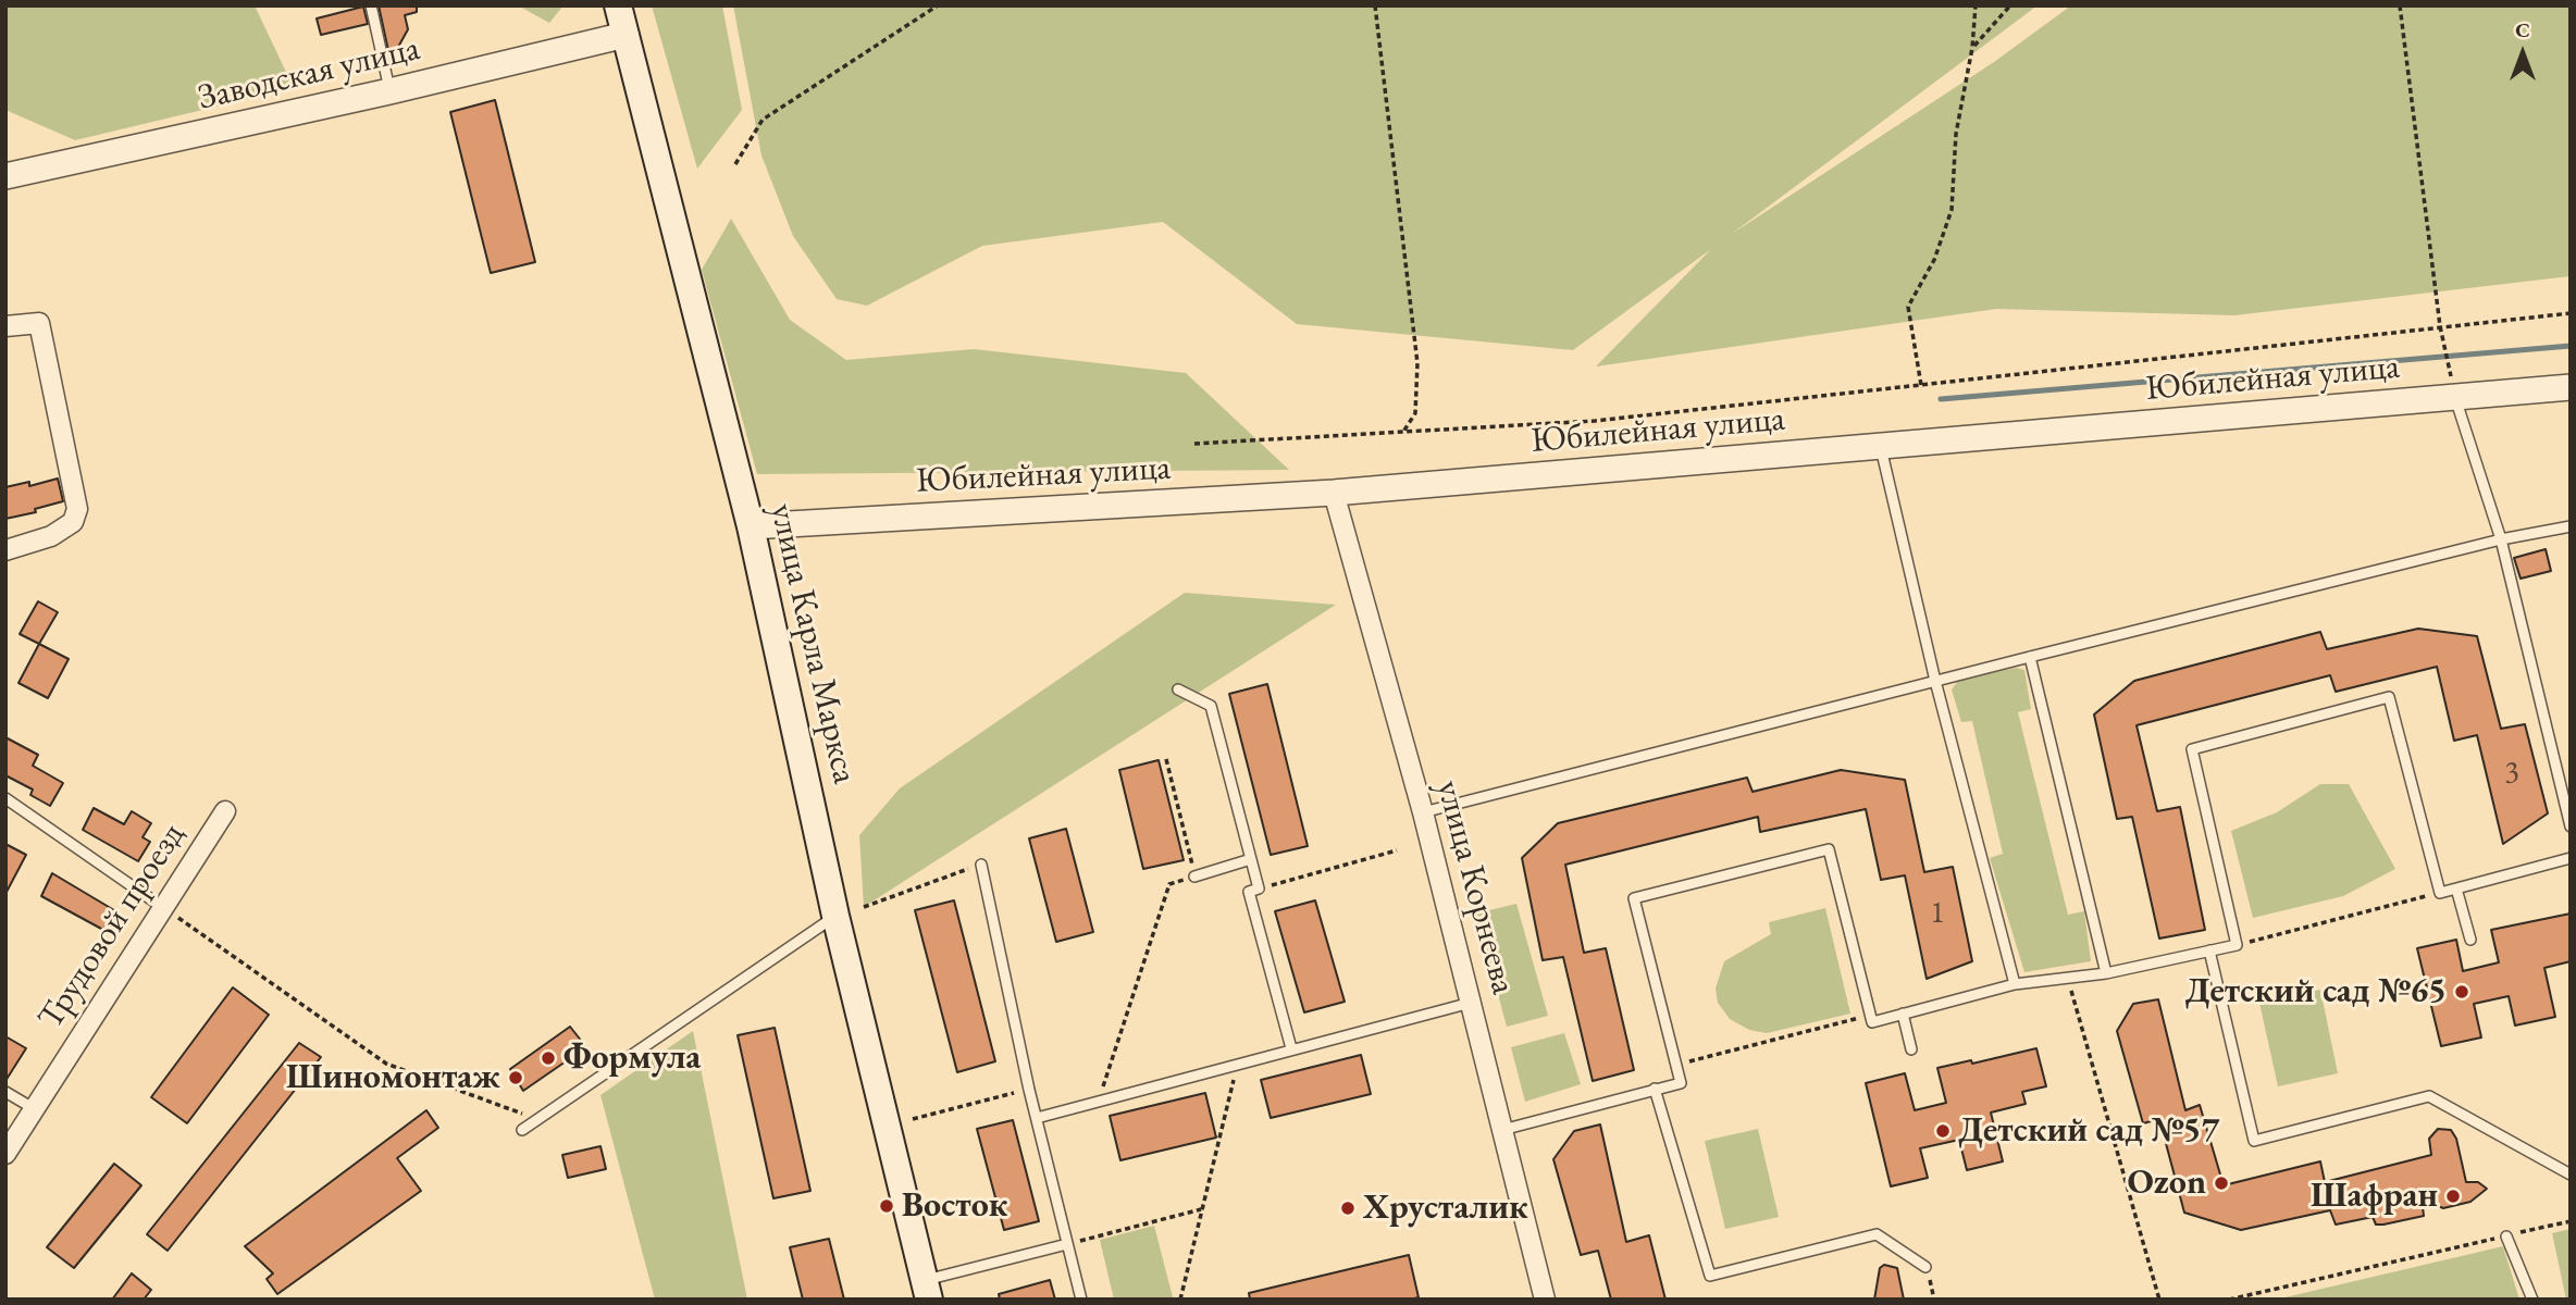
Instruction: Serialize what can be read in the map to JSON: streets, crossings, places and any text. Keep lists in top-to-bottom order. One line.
{"streets":{"main road":["улица Карла Маркса"],"street":["Заводская улица","Юбилейная улица","улица Корнеева","Трудовой проезд"]},"crossings":[["Заводская улица","улица Карла Маркса"],["Юбилейная улица","улица Карла Маркса"],["Юбилейная улица","улица Корнеева"]],"places":["Детский сад №65","Формула","Шиномонтаж","Детский сад №57","Ozon","Шафран","Восток","Хрусталик"],"house_numbers":["3","1"],"north":"top"}
